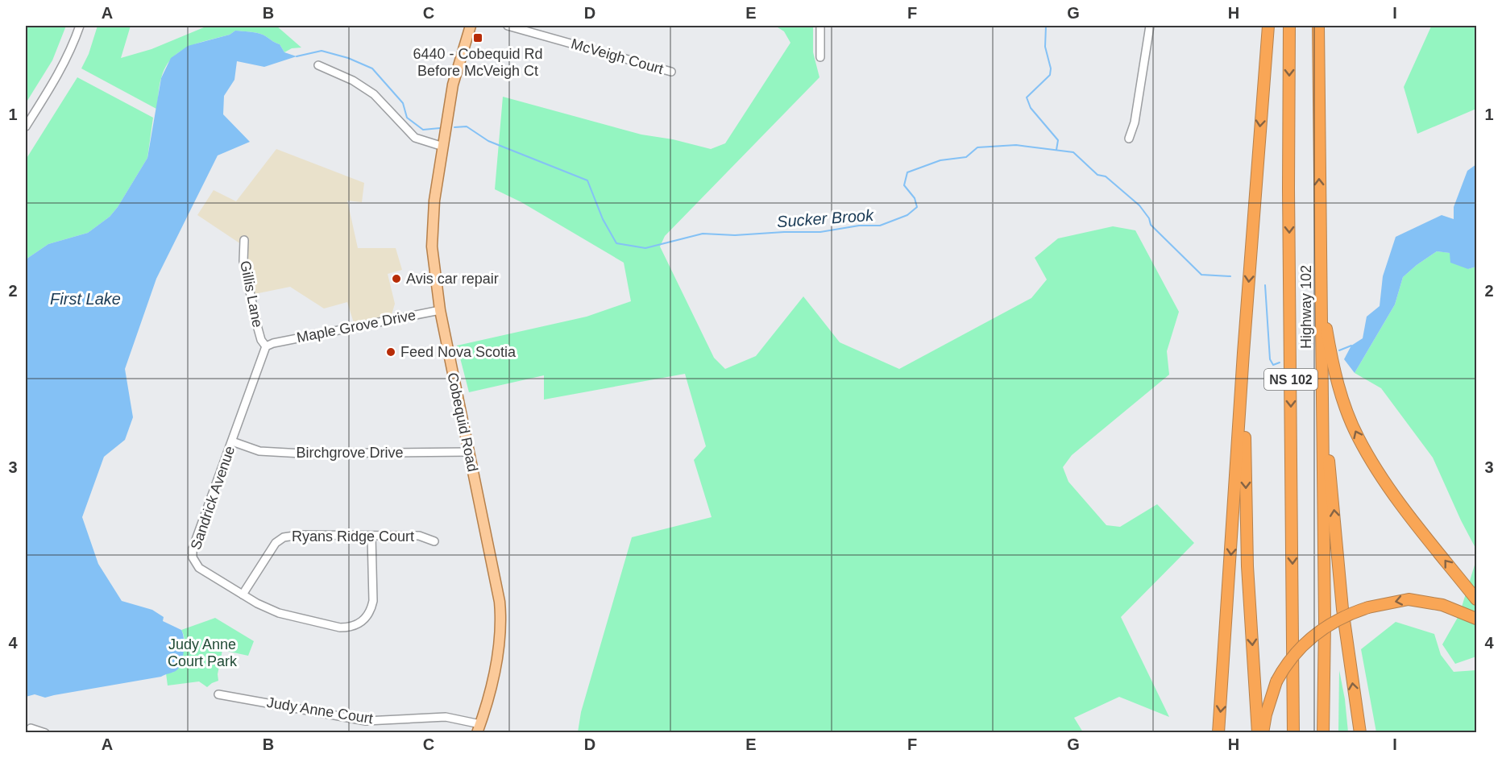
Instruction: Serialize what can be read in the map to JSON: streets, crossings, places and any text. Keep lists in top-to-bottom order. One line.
{"streets":{"highway":["Highway 102","NS 102"],"main road":["Cobequid Road"],"street":["McVeigh Court","Gillis Lane","Maple Grove Drive","Birchgrove Drive","Sandrick Avenue","Ryans Ridge Court","Judy Anne Court"]},"crossings":[["Gillis Lane","Maple Grove Drive"],["Gillis Lane","Sandrick Avenue"],["Maple Grove Drive","Cobequid Road"],["Maple Grove Drive","Sandrick Avenue"],["Cobequid Road","Birchgrove Drive"],["Cobequid Road","Judy Anne Court"],["Birchgrove Drive","Sandrick Avenue"],["Sandrick Avenue","Ryans Ridge Court"]],"water":["Sucker Brook","First Lake"],"parks":["Judy Anne Court Park"],"places":{"transit":["6440 - Cobequid Rd Before McVeigh Ct"],"other":["Avis car repair","Feed Nova Scotia"]},"grid":{"columns":["A","B","C","D","E","F","G","H","I"],"rows":["1","2","3","4"]}}
